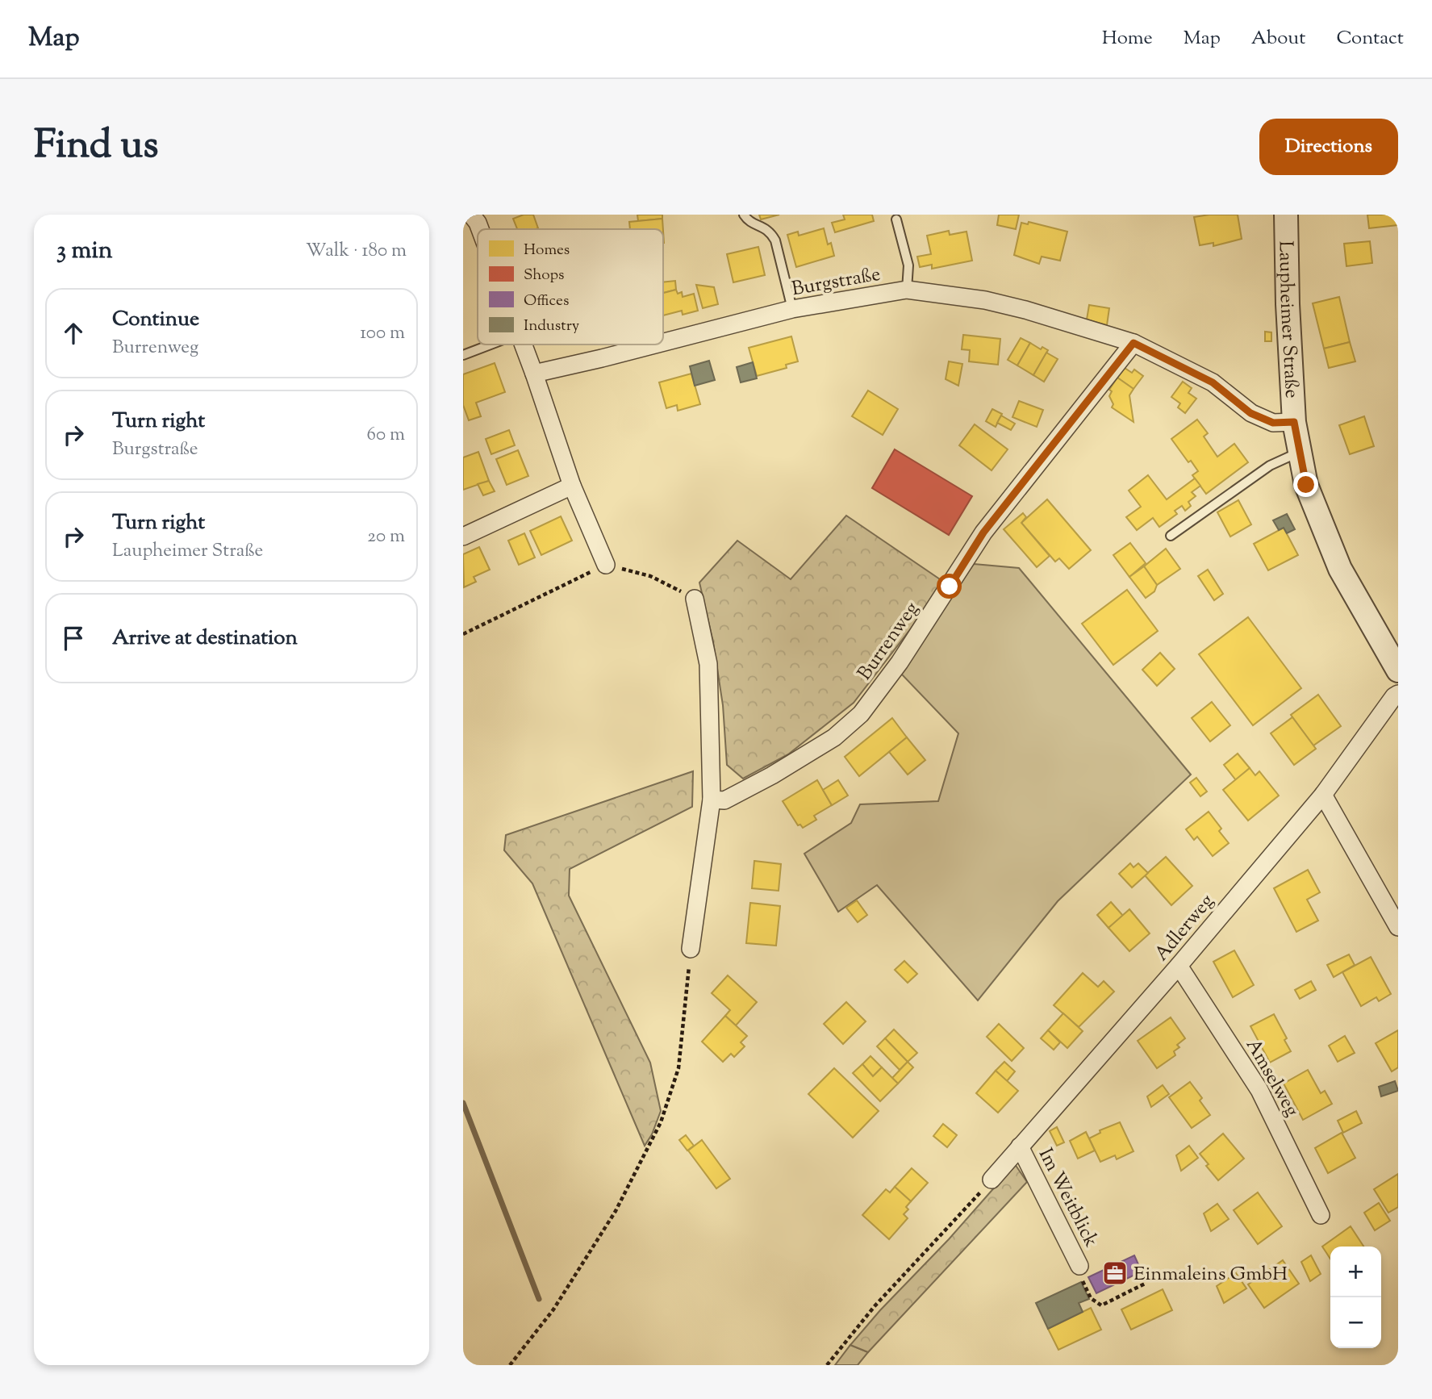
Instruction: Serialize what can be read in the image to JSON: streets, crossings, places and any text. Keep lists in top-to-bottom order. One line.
{"streets":{"street":["Burgstraße","Laupheimer Straße","Burrenweg","Adlerweg","Amselweg","Im Weitblick"]},"crossings":[["Burgstraße","Laupheimer Straße"],["Burgstraße","Burrenweg"],["Adlerweg","Amselweg"],["Adlerweg","Im Weitblick"]],"places":{"office":["Einmaleins GmbH"]},"legend":["Homes","Shops","Offices","Industry"],"page":{"header":"Map","nav":["Home","Map","About","Contact"],"title":"Find us","buttons":"Directions","heading":["3 min","Walk · 180 m"],"list":[["Continue","Burrenweg","100 m"],["Turn right","Burgstraße","60 m"],["Turn right","Laupheimer Straße","20 m"],"Arrive at destination"],"map_buttons":["+","−"]}}
